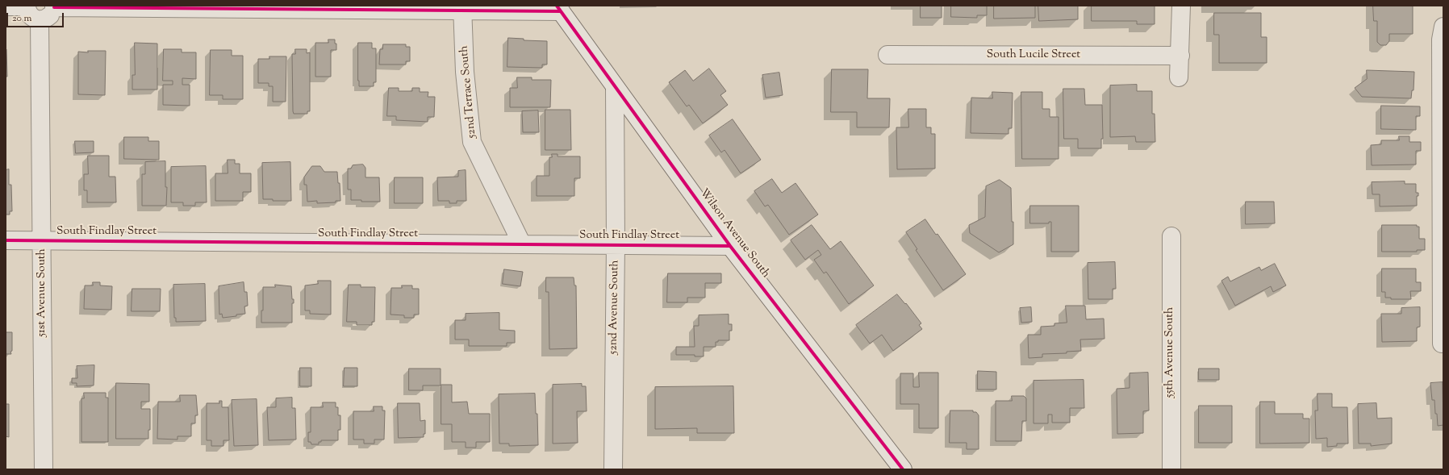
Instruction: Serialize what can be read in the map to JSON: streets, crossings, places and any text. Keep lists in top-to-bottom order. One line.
{"streets":{"street":["South Lucile Street","52nd Terrace South","South Findlay Street","Wilson Avenue South","51st Avenue South","52nd Avenue South","55th Avenue South"]},"crossings":[["52nd Terrace South","South Findlay Street"],["South Findlay Street","Wilson Avenue South"],["South Findlay Street","51st Avenue South"],["South Findlay Street","52nd Avenue South"],["Wilson Avenue South","52nd Avenue South"]],"scale_bar":"20 m"}
